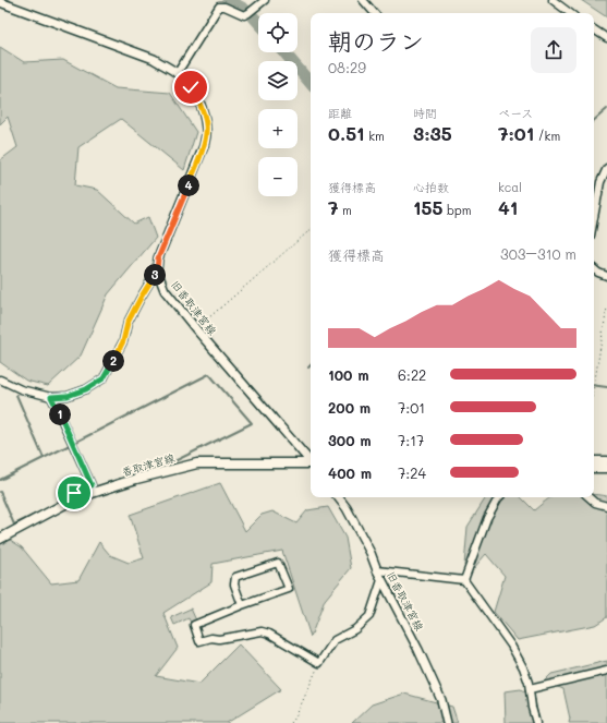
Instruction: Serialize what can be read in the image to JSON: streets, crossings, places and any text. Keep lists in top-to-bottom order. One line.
{"streets":{"main road":["香取津宮線"],"street":["旧香取津宮線"]},"page":{"map_buttons":["+","−"],"heading":["朝のラン","08:29"],"stats":[["距離","0.51 km"],["時間","3:35"],["ペース","7:01 /km"],["獲得標高","7 m"],["心拍数","155 bpm"],["kcal","41"]],"pins":["4","3","2","1"],"chart":["獲得標高","303–310 m"],"list":[{"name":"100 m","note":"6:22"},{"name":"200 m","note":"7:01"},{"name":"300 m","note":"7:17"},{"name":"400 m","note":"7:24"}]}}
